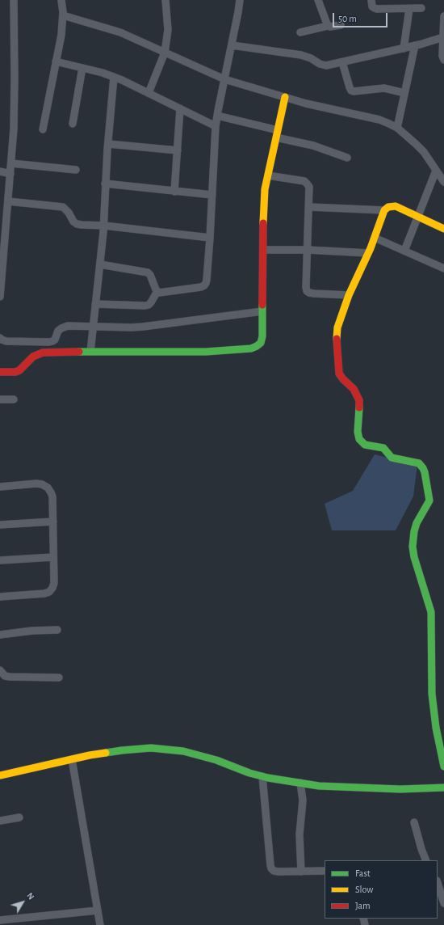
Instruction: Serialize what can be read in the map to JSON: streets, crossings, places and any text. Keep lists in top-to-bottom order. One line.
{"legend":["Fast","Slow","Jam"],"scale_bar":"50 m","north":"top right"}
